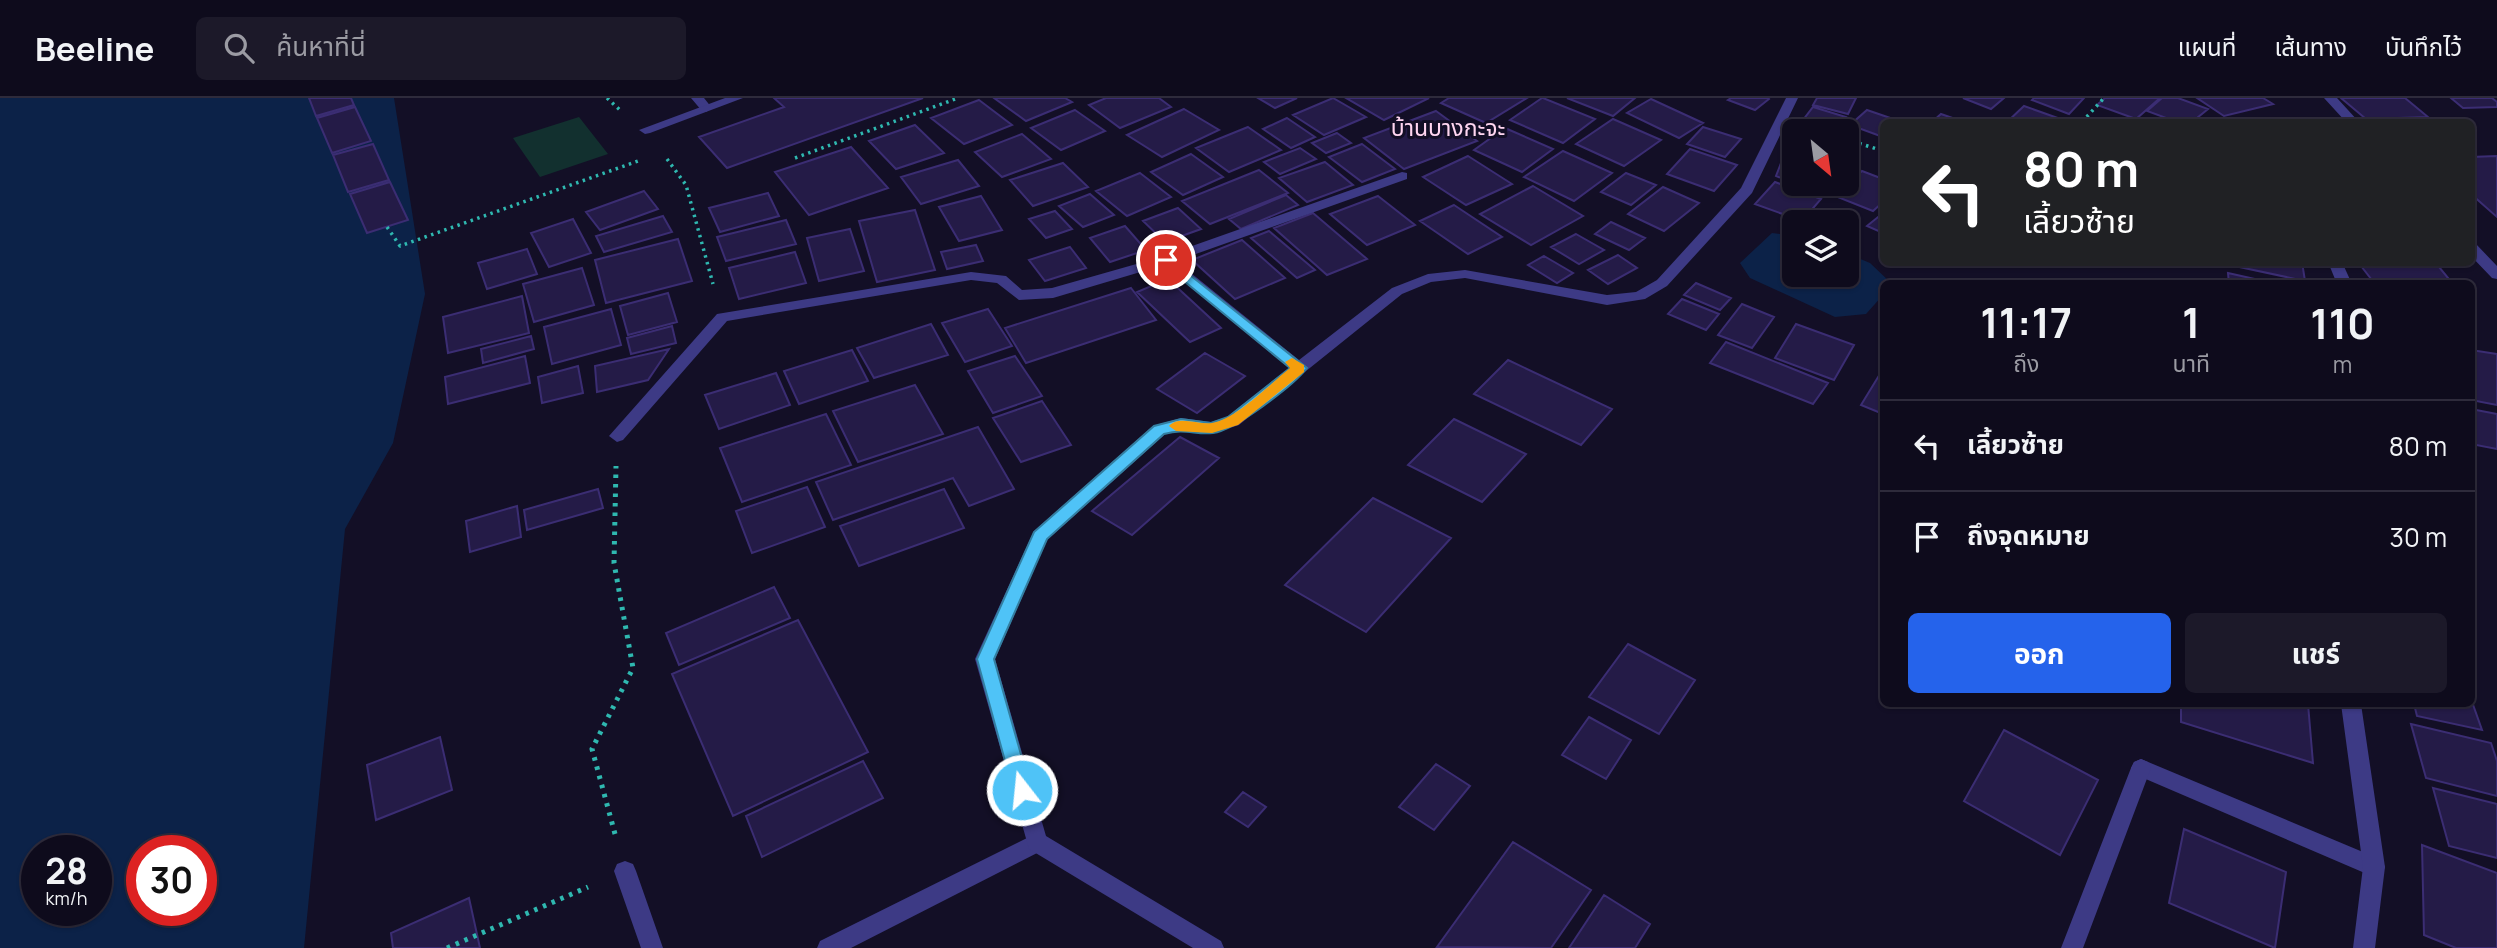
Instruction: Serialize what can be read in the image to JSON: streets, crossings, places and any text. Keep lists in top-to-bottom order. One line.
{"districts":["บ้านบางกะจะ"],"north":"bottom right","page":{"header":"Beeline","search":"ค้นหาที่นี่","nav":["แผนที่","เส้นทาง","บันทึกไว้"],"turn":["80 m","เลี้ยวซ้าย"],"eta":["11:17","ถึง","1","นาที","110","m"],"list":[{"name":"เลี้ยวซ้าย","value":"80 m"},{"name":"ถึงจุดหมาย","value":"30 m"}],"buttons":["ออก","แชร์"],"speed":"28 km/h","limit":"30"}}
